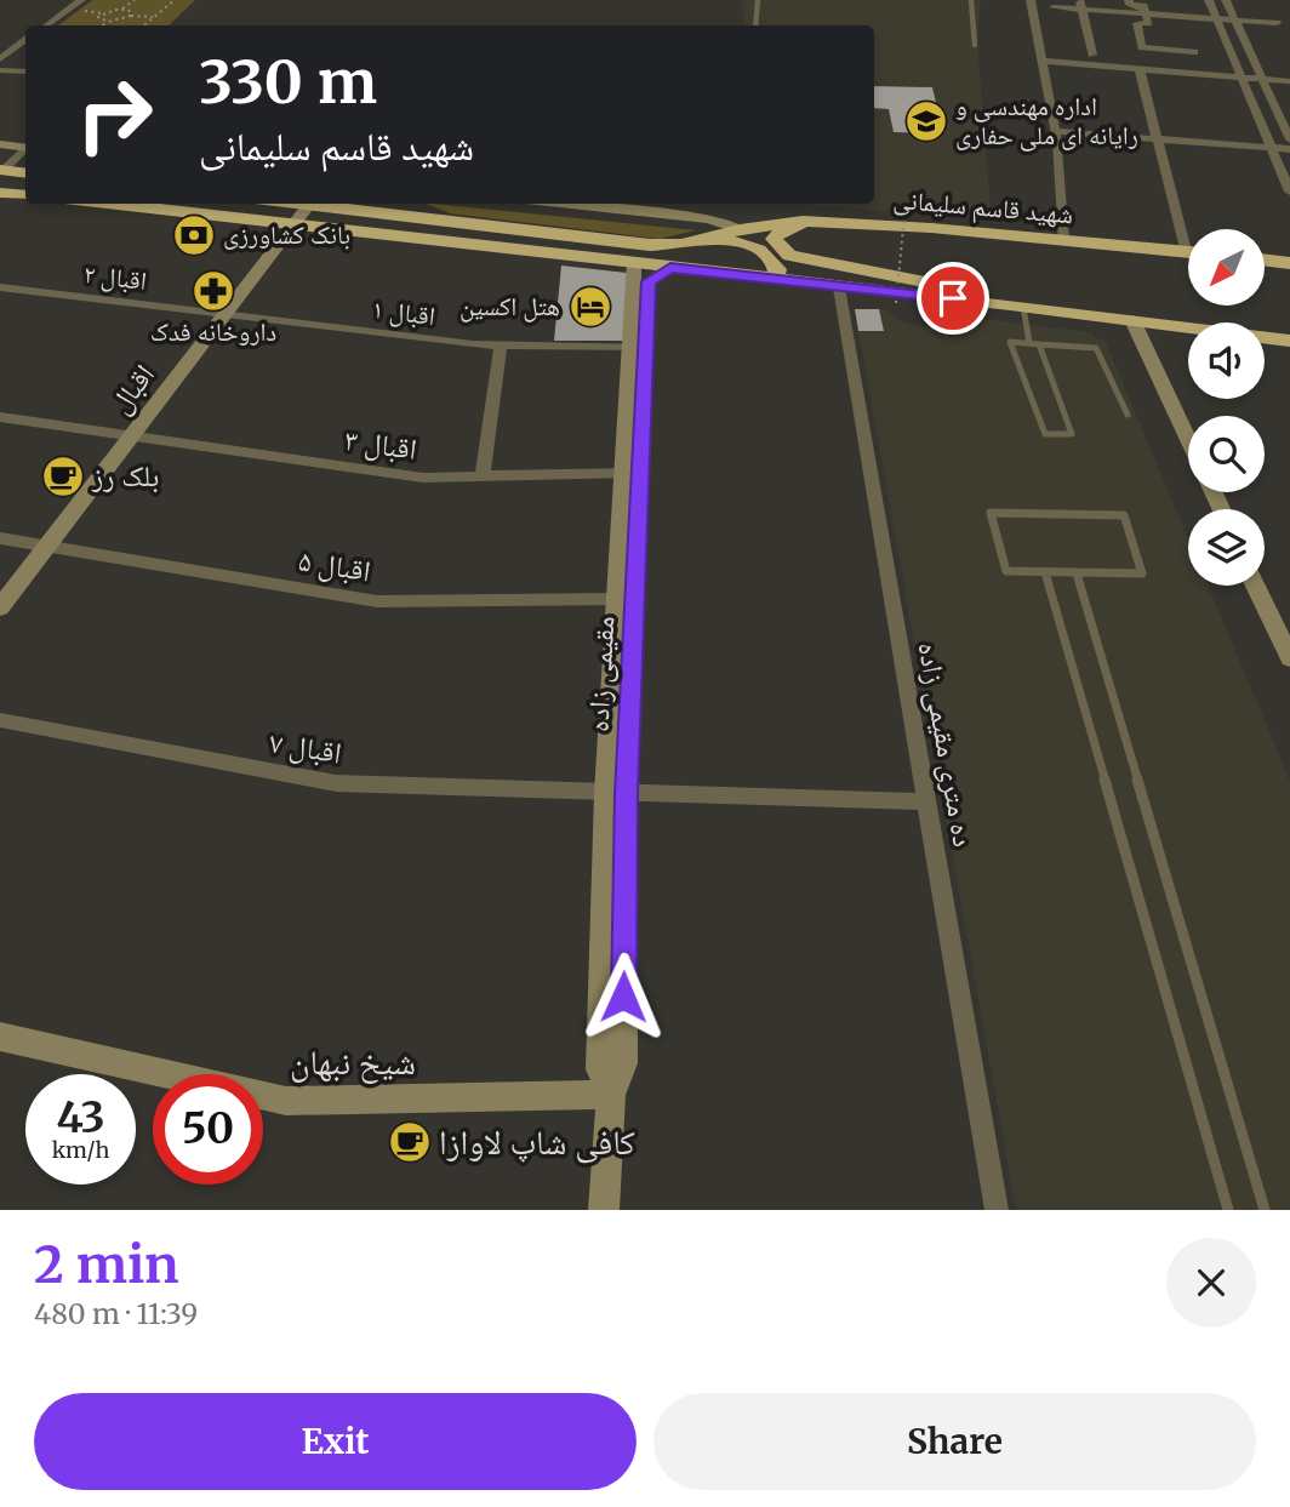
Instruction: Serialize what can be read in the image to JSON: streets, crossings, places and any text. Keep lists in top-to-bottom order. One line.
{"streets":{"highway":["شهید قاسم سلیمانی"],"main road":["اقبال","شیخ نبهان"],"street":["اقبال ۲","اقبال ۱","اقبال ۳","اقبال ۵","ده متری مقیمی زاده","اقبال ۷"]},"crossings":[["شهید قاسم سلیمانی","اقبال"],["اقبال ۲","اقبال ۱"],["اقبال ۲","اقبال"],["اقبال ۱","اقبال"],["اقبال","اقبال ۳"],["اقبال","اقبال ۵"],["ده متری مقیمی زاده","اقبال ۷"]],"places":{"school or university":["اداره مهندسی و رایانه ای ملی حفاری"],"bank":["بانک کشاورزی"],"pharmacy":["داروخانه فدک"],"hotel":["هتل اکسین"],"cafe":["بلک رز","کافی شاپ لاوازا"]},"north":"bottom left","page":{"turn":["330 m","شهید قاسم سلیمانی"],"speed":"43 km/h","limit":"50","heading":["2 min","480 m · 11:39"],"buttons":["Exit","Share"]}}
